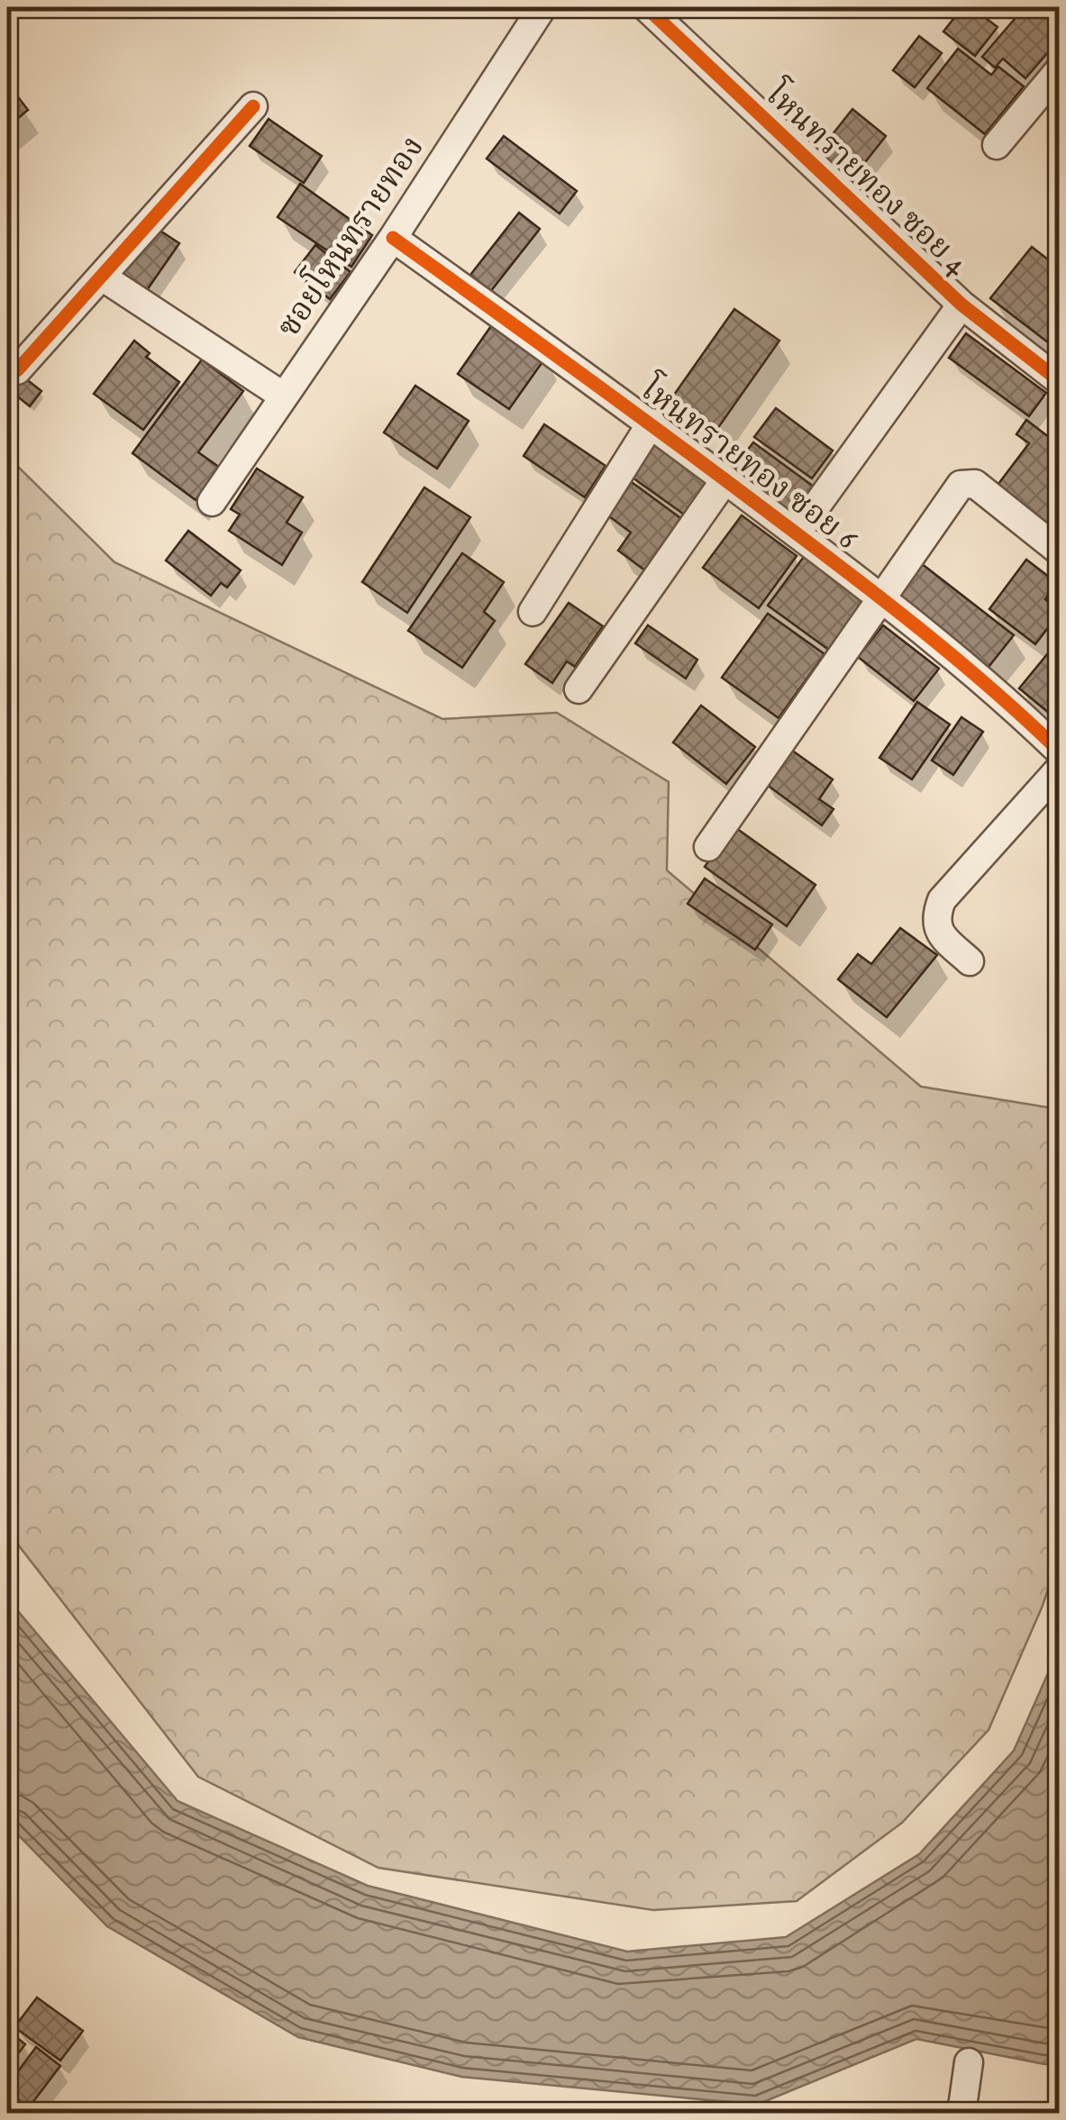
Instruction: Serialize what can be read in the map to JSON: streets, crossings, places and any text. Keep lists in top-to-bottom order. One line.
{"streets":{"street":["โหนทรายทอง ซอย 4","ซอยโหนทรายทอง","โหนทรายทอง ซอย 6"]},"crossings":[["ซอยโหนทรายทอง","โหนทรายทอง ซอย 6"]]}
